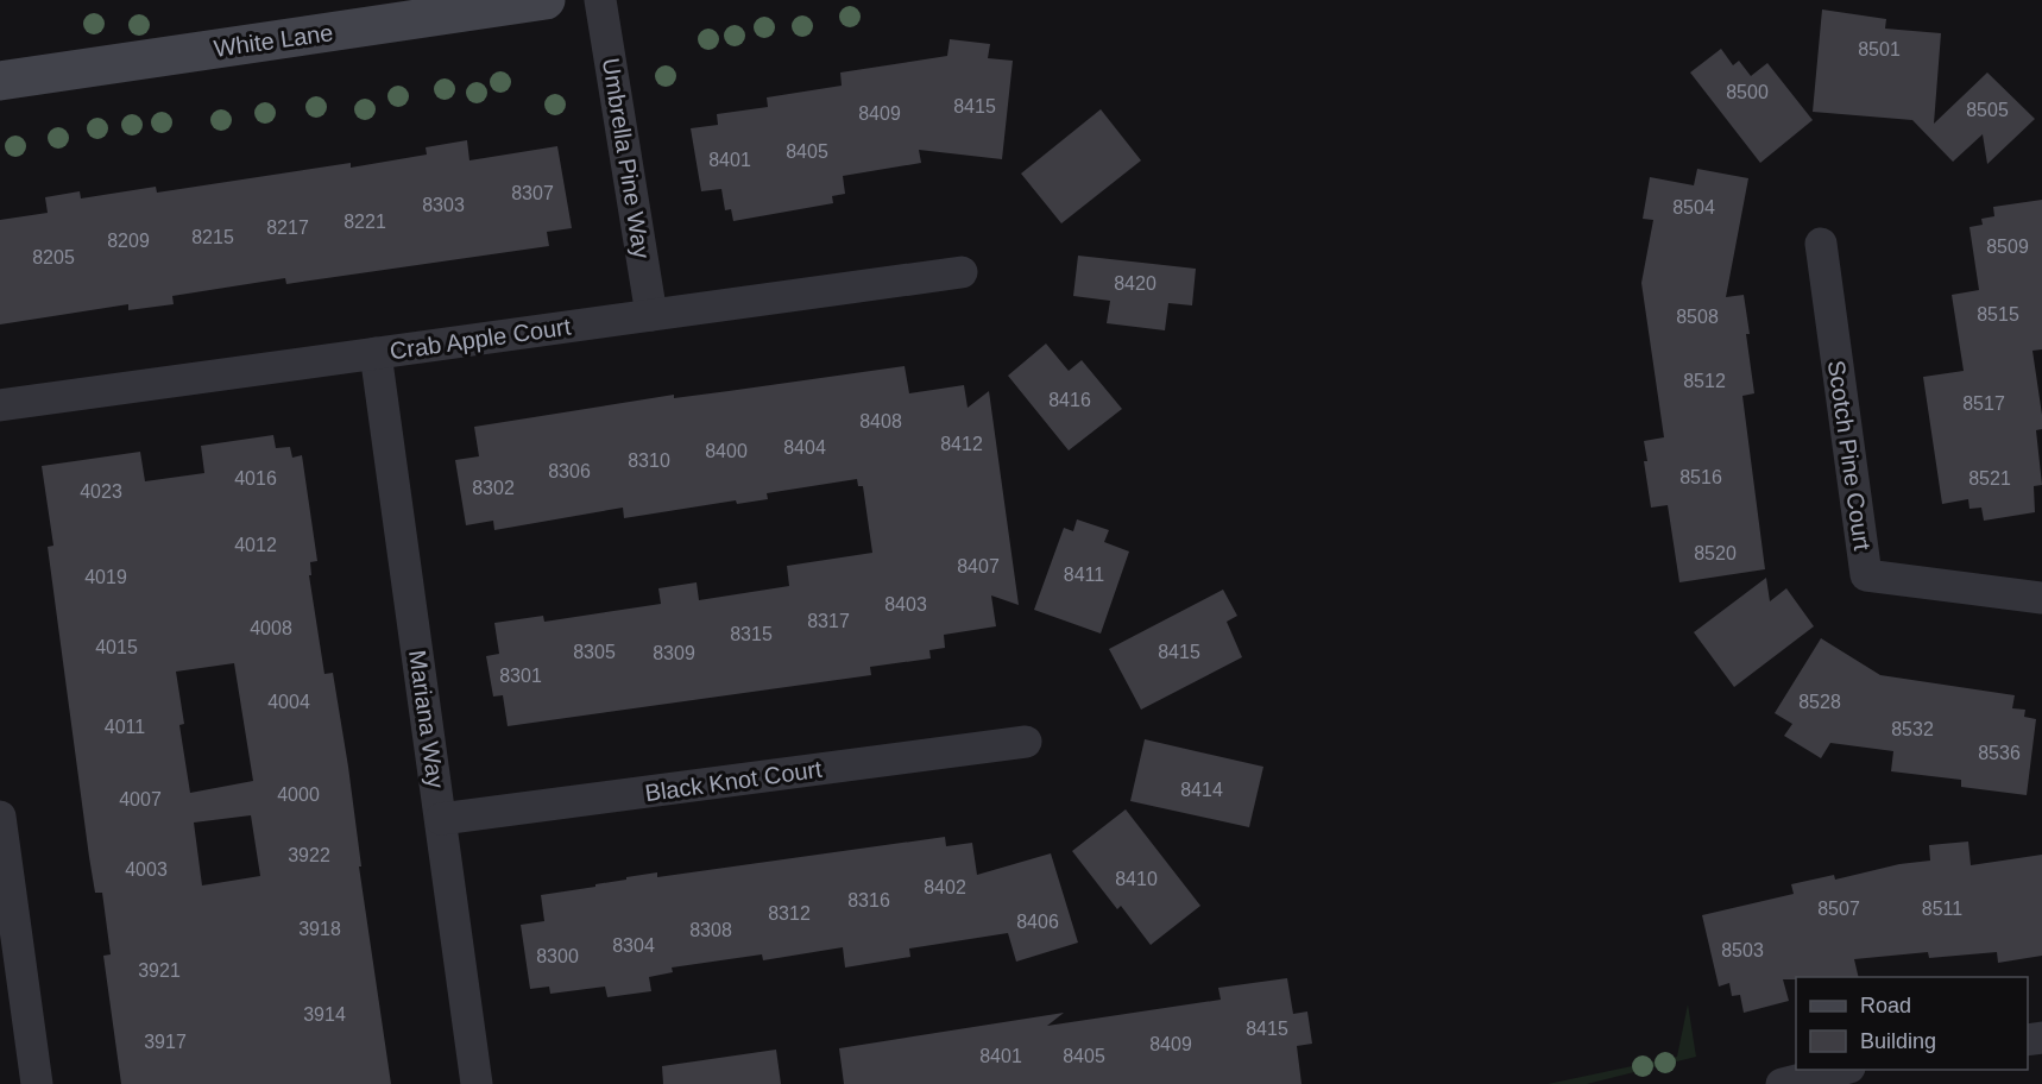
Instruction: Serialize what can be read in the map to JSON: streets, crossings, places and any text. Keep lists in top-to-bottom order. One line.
{"streets":{"main road":["White Lane"],"street":["Umbrella Pine Way","Crab Apple Court","Scotch Pine Court","Mariana Way","Black Knot Court"]},"crossings":[["Umbrella Pine Way","Crab Apple Court"],["Crab Apple Court","Mariana Way"],["Mariana Way","Black Knot Court"]],"house_numbers":["8501","8500","8415","8505","8409","8405","8401","8307","8303","8504","8221","8217","8215","8209","8509","8205","8420","8515","8508","8512","8416","8517","8408","8412","8404","8400","8310","8306","8516","4016","8521","8302","4023","4012","8520","8407","8411","4019","8403","8317","4008","8315","4015","8305","8415","8309","8301","4004","8528","4011","8532","8536","8414","4000","4007","3922","4003","8410","8402","8316","8507","8511","8312","8406","3918","8308","8304","8503","8300","3921","3914","8415","3917","8409","8401","8405"],"legend":["Road","Building"]}
